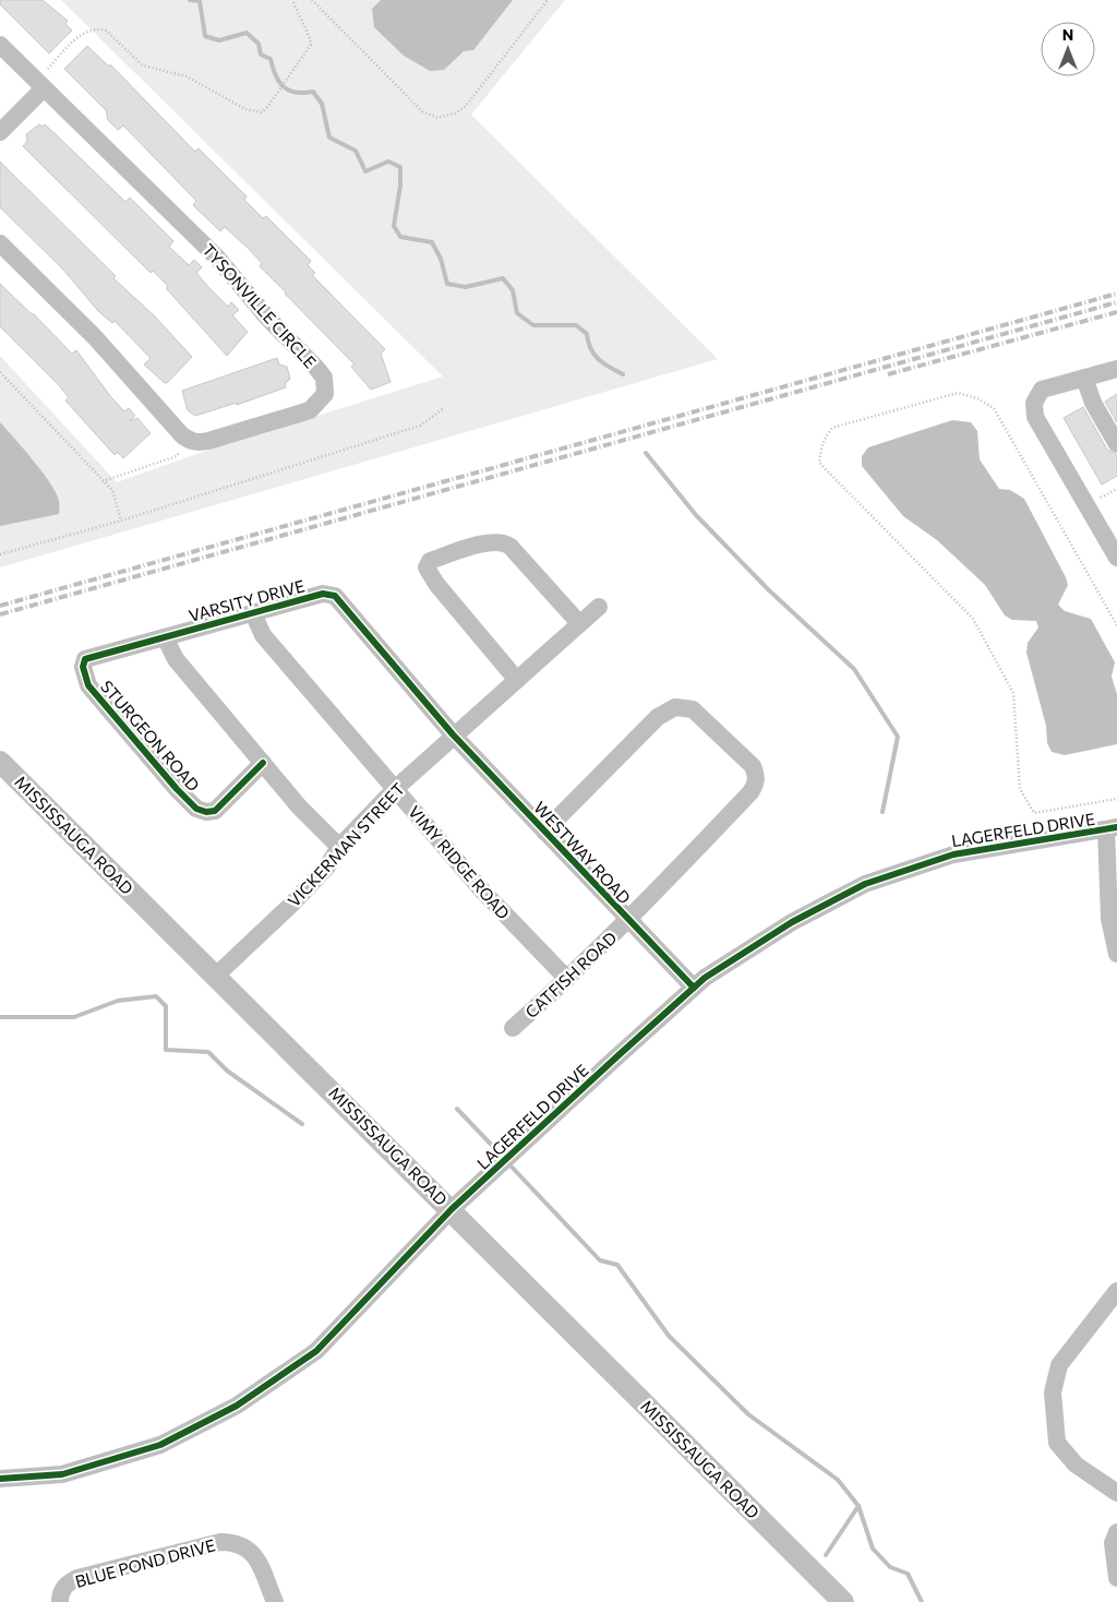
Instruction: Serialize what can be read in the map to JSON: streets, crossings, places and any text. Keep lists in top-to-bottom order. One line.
{"streets":{"main road":["MISSISSAUGA ROAD"],"street":["TYSONVILLE CIRCLE","VARSITY DRIVE","STURGEON ROAD","LAGERFELD DRIVE","VICKERMAN STREET","WESTWAY ROAD","VIMY RIDGE ROAD","CATFISH ROAD","BLUE POND DRIVE"]},"crossings":[["VARSITY DRIVE","STURGEON ROAD"],["VARSITY DRIVE","VICKERMAN STREET"],["VARSITY DRIVE","WESTWAY ROAD"],["VARSITY DRIVE","VIMY RIDGE ROAD"],["LAGERFELD DRIVE","MISSISSAUGA ROAD"],["LAGERFELD DRIVE","WESTWAY ROAD"],["MISSISSAUGA ROAD","VICKERMAN STREET"],["VICKERMAN STREET","WESTWAY ROAD"],["VICKERMAN STREET","VIMY RIDGE ROAD"],["WESTWAY ROAD","CATFISH ROAD"],["VIMY RIDGE ROAD","CATFISH ROAD"]],"north":"top"}
